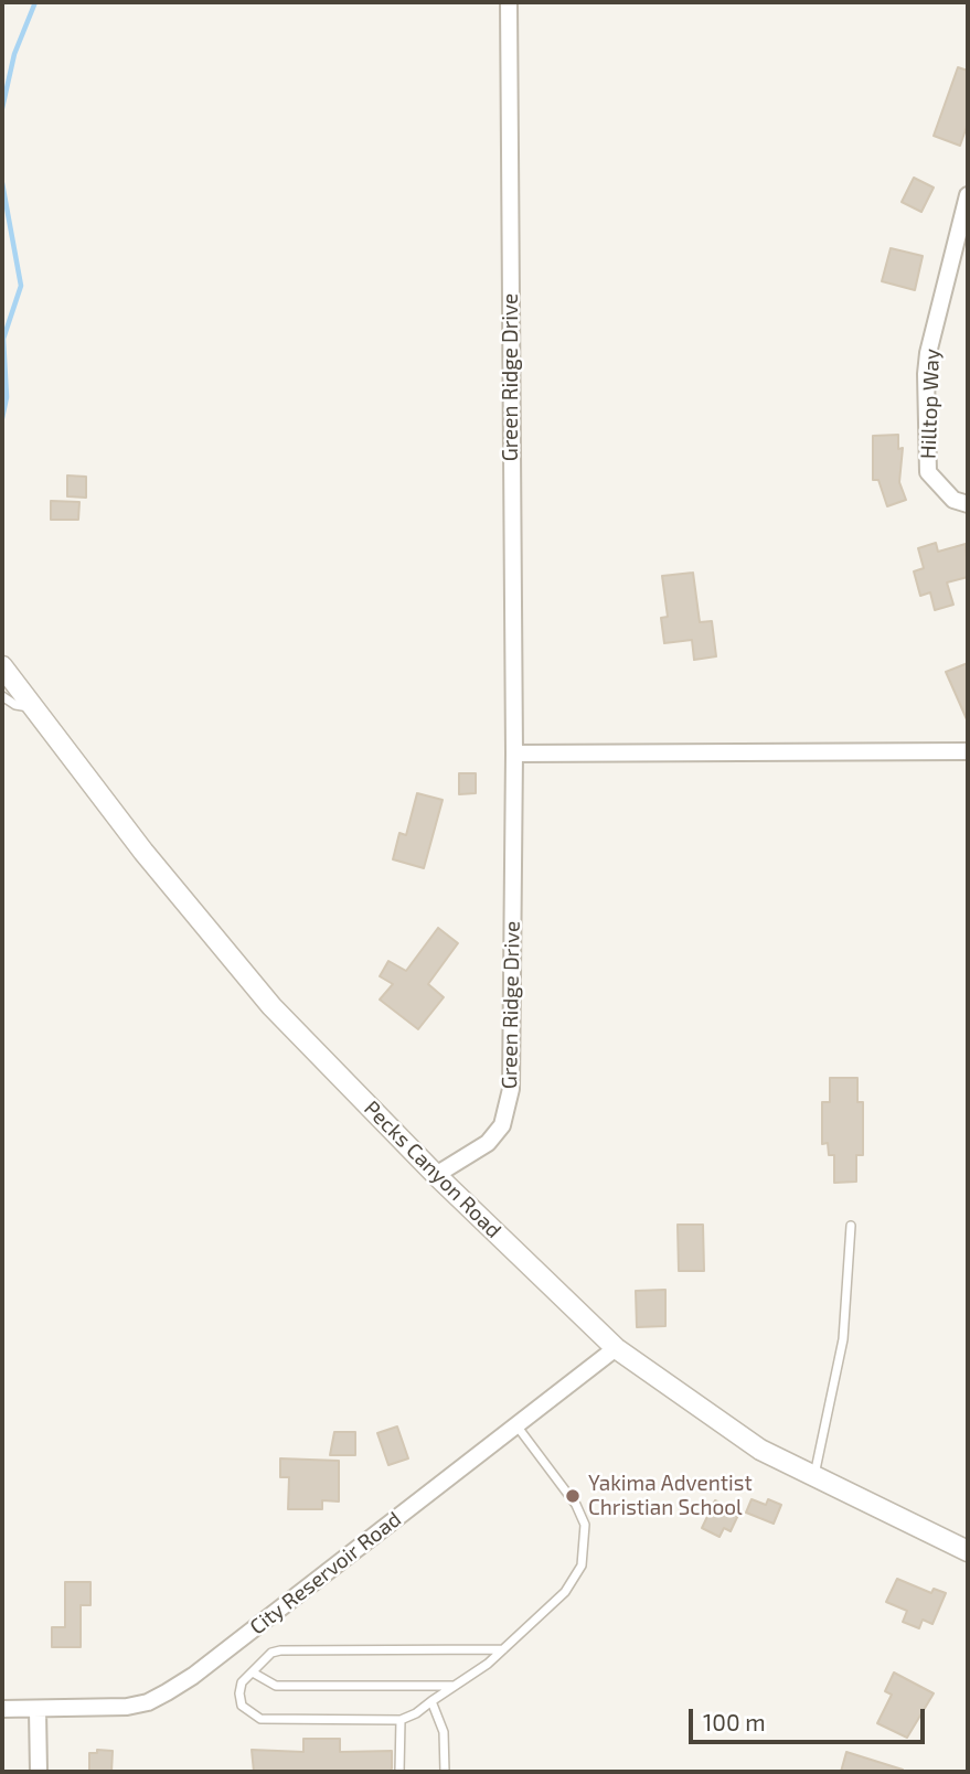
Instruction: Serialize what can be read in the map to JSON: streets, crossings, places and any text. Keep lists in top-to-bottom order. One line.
{"streets":{"street":["Green Ridge Drive","Hilltop Way","Pecks Canyon Road","City Reservoir Road"]},"crossings":[["Green Ridge Drive","Pecks Canyon Road"],["Pecks Canyon Road","City Reservoir Road"]],"places":["Yakima Adventist Christian School"],"scale_bar":"100 m"}
